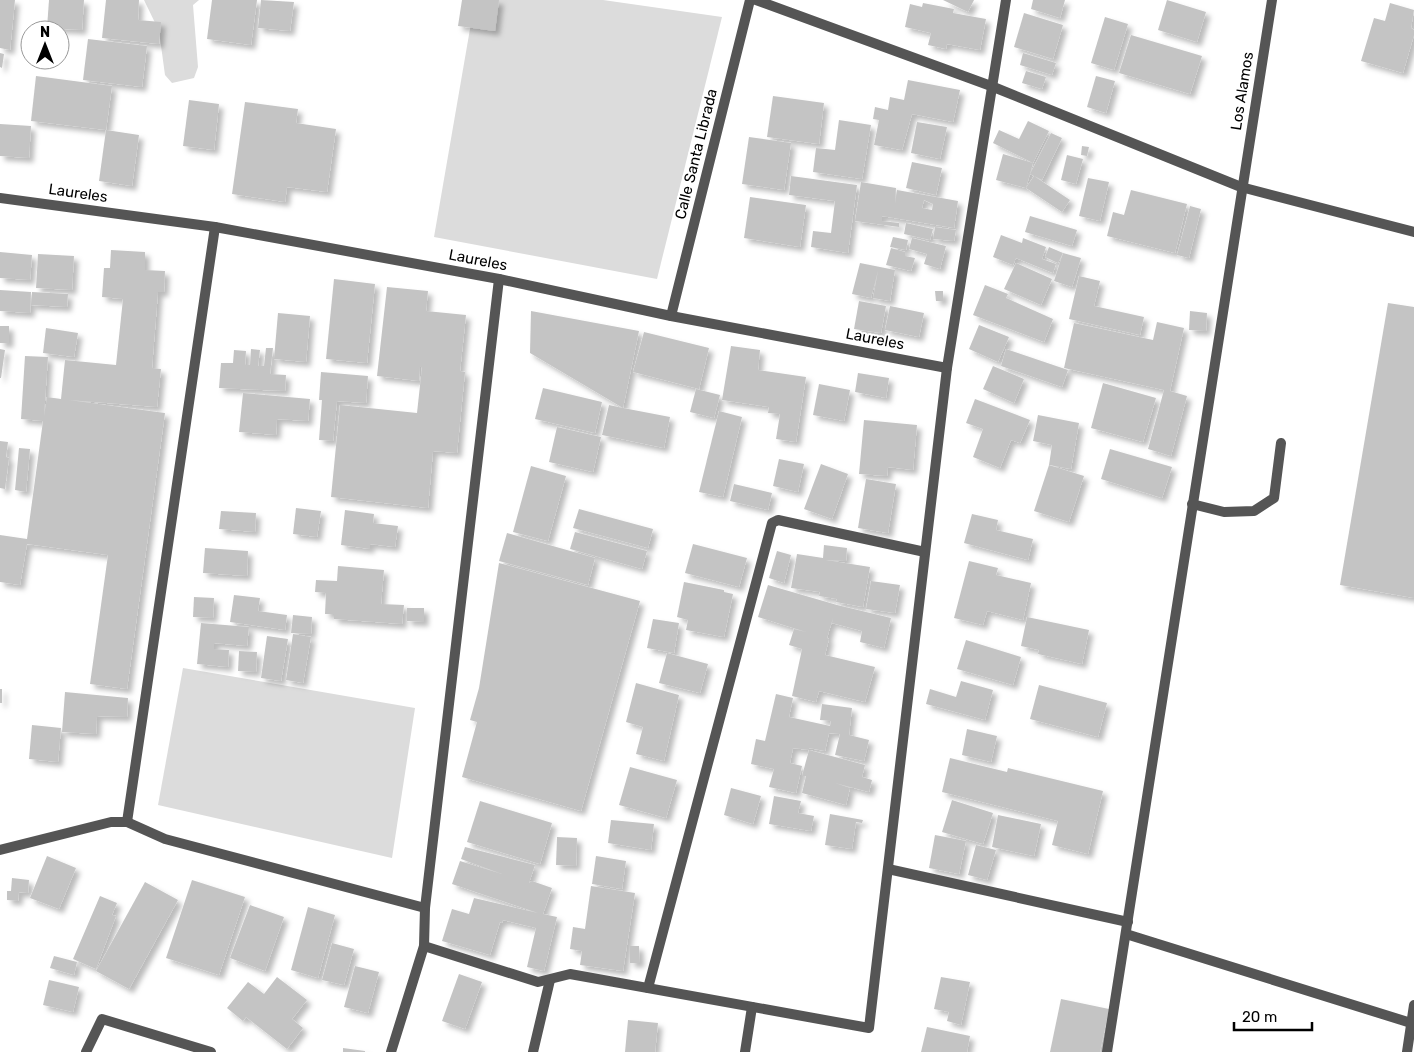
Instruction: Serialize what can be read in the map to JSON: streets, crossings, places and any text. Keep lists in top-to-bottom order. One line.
{"streets":{"street":["Los Alamos","Calle Santa Librada","Laureles"]},"crossings":[["Calle Santa Librada","Laureles"]],"scale_bar":"20 m","north":"top"}
